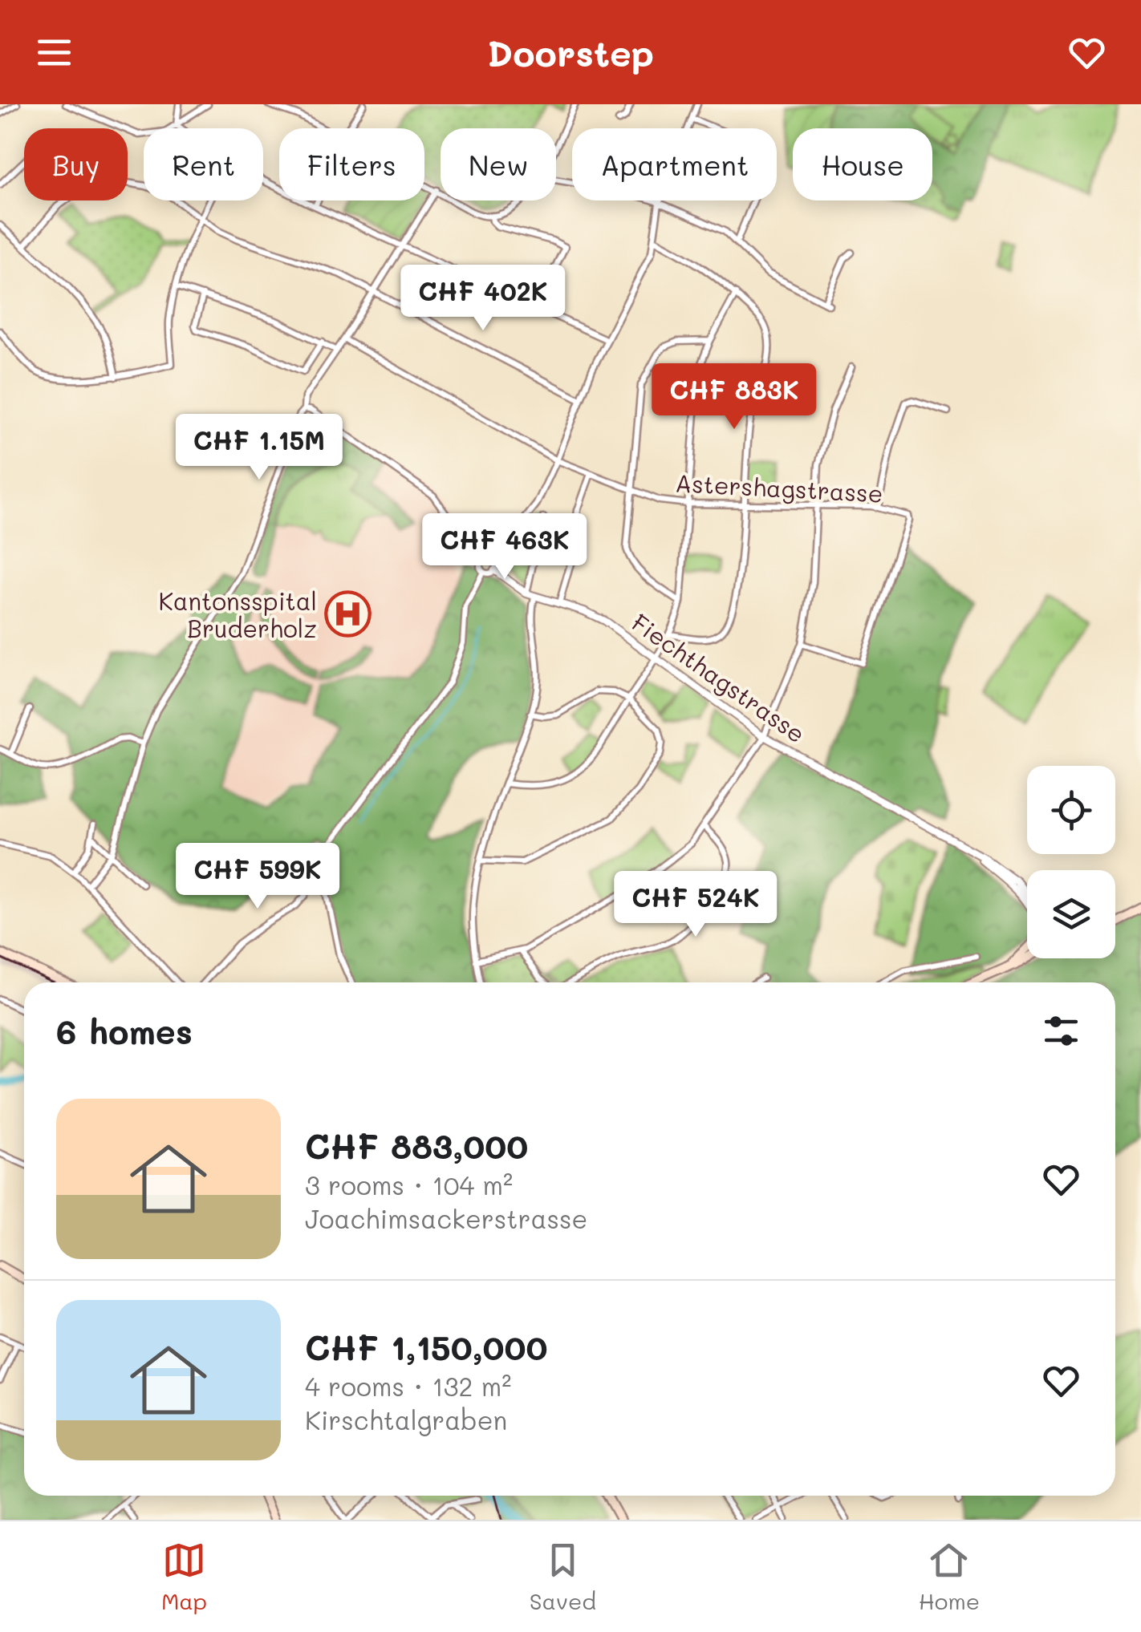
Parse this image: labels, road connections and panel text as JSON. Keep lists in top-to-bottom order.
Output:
{
  "streets": {
    "street": ["Astershagstrasse", "Fiechthagstrasse"]
  },
  "places": {
    "hospital": ["Kantonsspital Bruderholz"]
  },
  "page": {
    "header": "Doorstep",
    "chip": [
      "Buy",
      "Rent",
      "Filters",
      "New",
      "Apartment",
      "House"
    ],
    "price": [
      "CHF 402K",
      "CHF 883K",
      "CHF 1.15M",
      "CHF 463K",
      "CHF 599K",
      "CHF 524K"
    ],
    "heading": "6 homes",
    "list": [
      {
        "name": "CHF 883,000",
        "note": "3 rooms · 104 m² · Joachimsackerstrasse"
      },
      {
        "name": "CHF 1,150,000",
        "note": "4 rooms · 132 m² · Kirschtalgraben"
      }
    ],
    "tabs": ["Map", "Saved", "Home"]
  }
}
